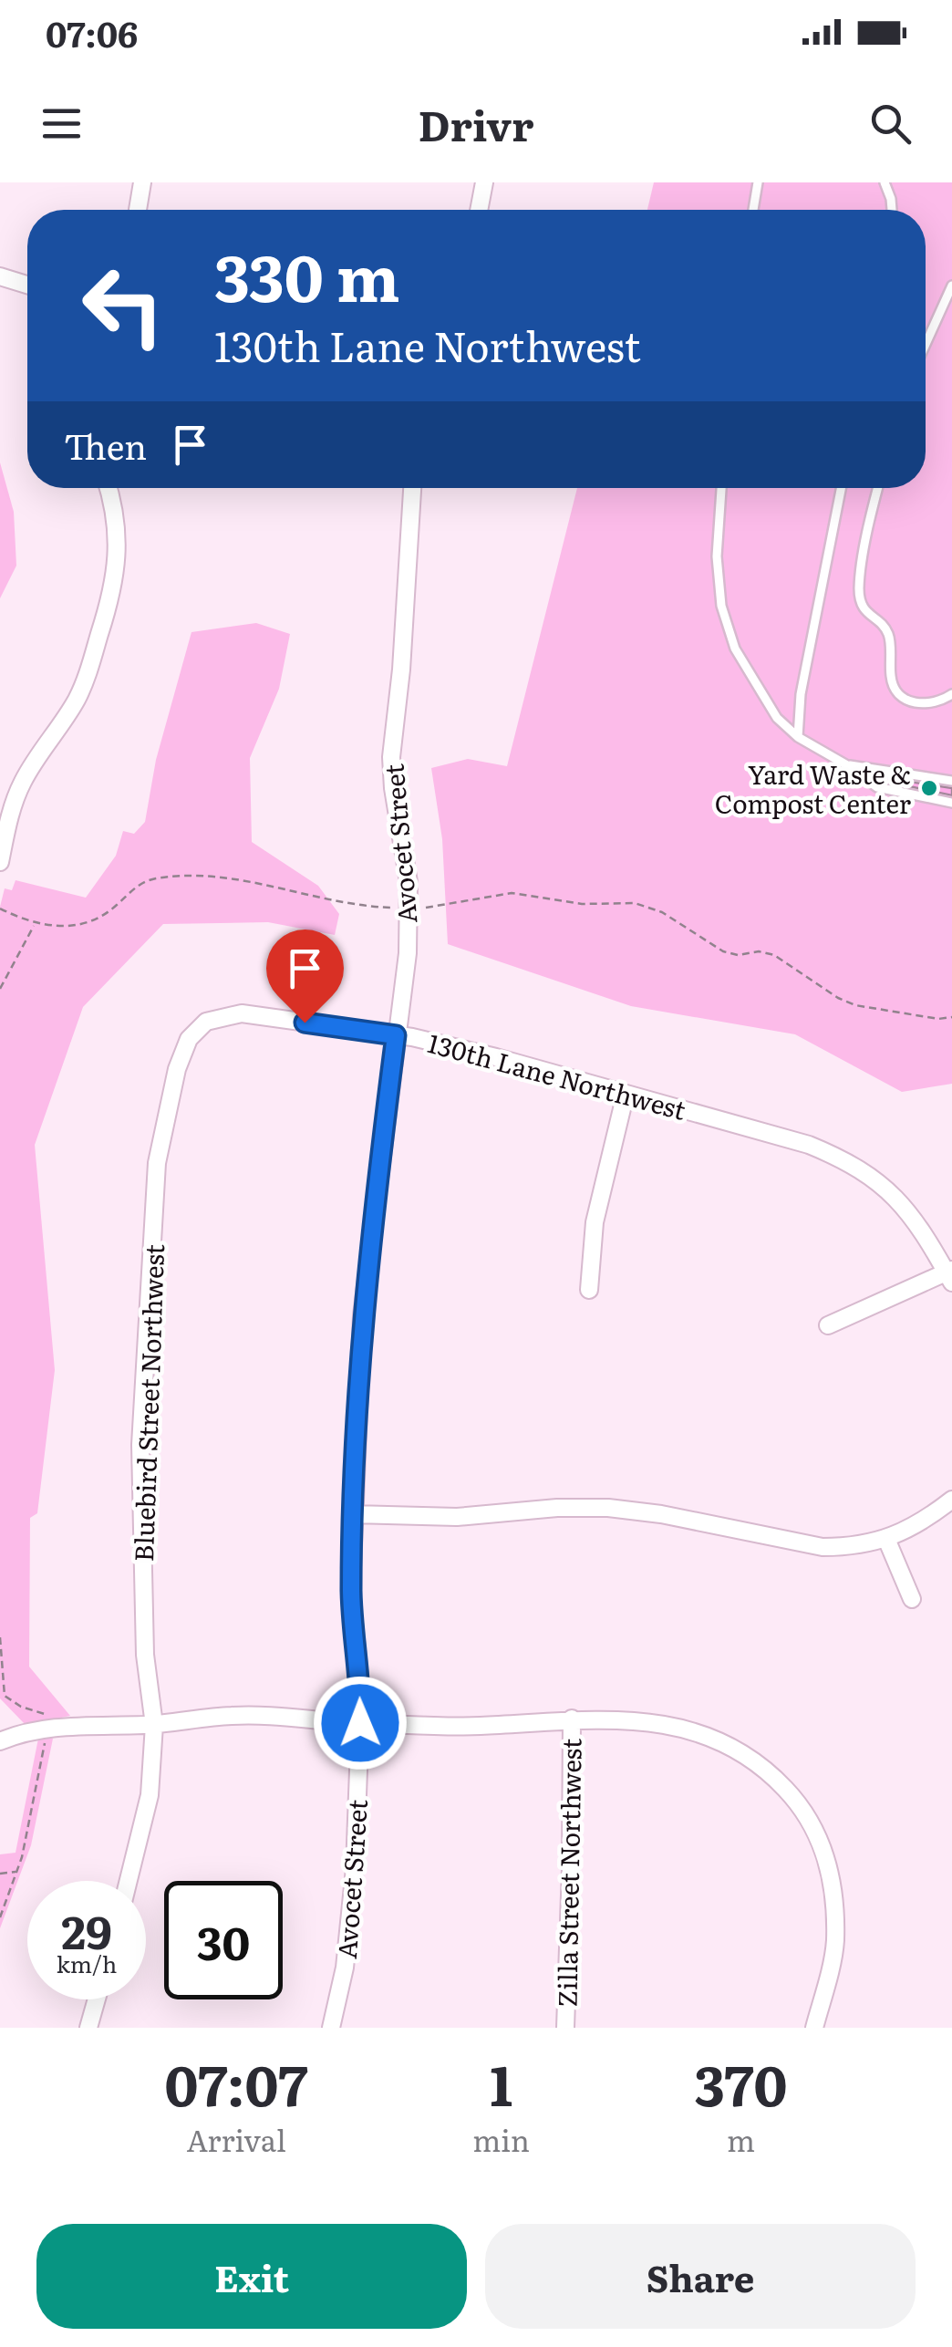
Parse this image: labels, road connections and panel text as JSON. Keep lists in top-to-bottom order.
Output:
{
  "streets": {
    "street": [
      "Avocet Street",
      "130th Lane Northwest",
      "Bluebird Street Northwest",
      "Zilla Street Northwest"
    ]
  },
  "crossings": [
    ["Avocet Street", "130th Lane Northwest"],
    ["130th Lane Northwest", "Bluebird Street Northwest"]
  ],
  "places": ["Yard Waste & Compost Center"],
  "page": {
    "status": "07:06",
    "header": "Drivr",
    "turn": ["330 m", "130th Lane Northwest"],
    "then": "Then",
    "speed": "29 km/h",
    "limit": "30",
    "eta": [
      "07:07",
      "Arrival",
      "1",
      "min",
      "370",
      "m"
    ],
    "buttons": ["Exit", "Share"]
  }
}
